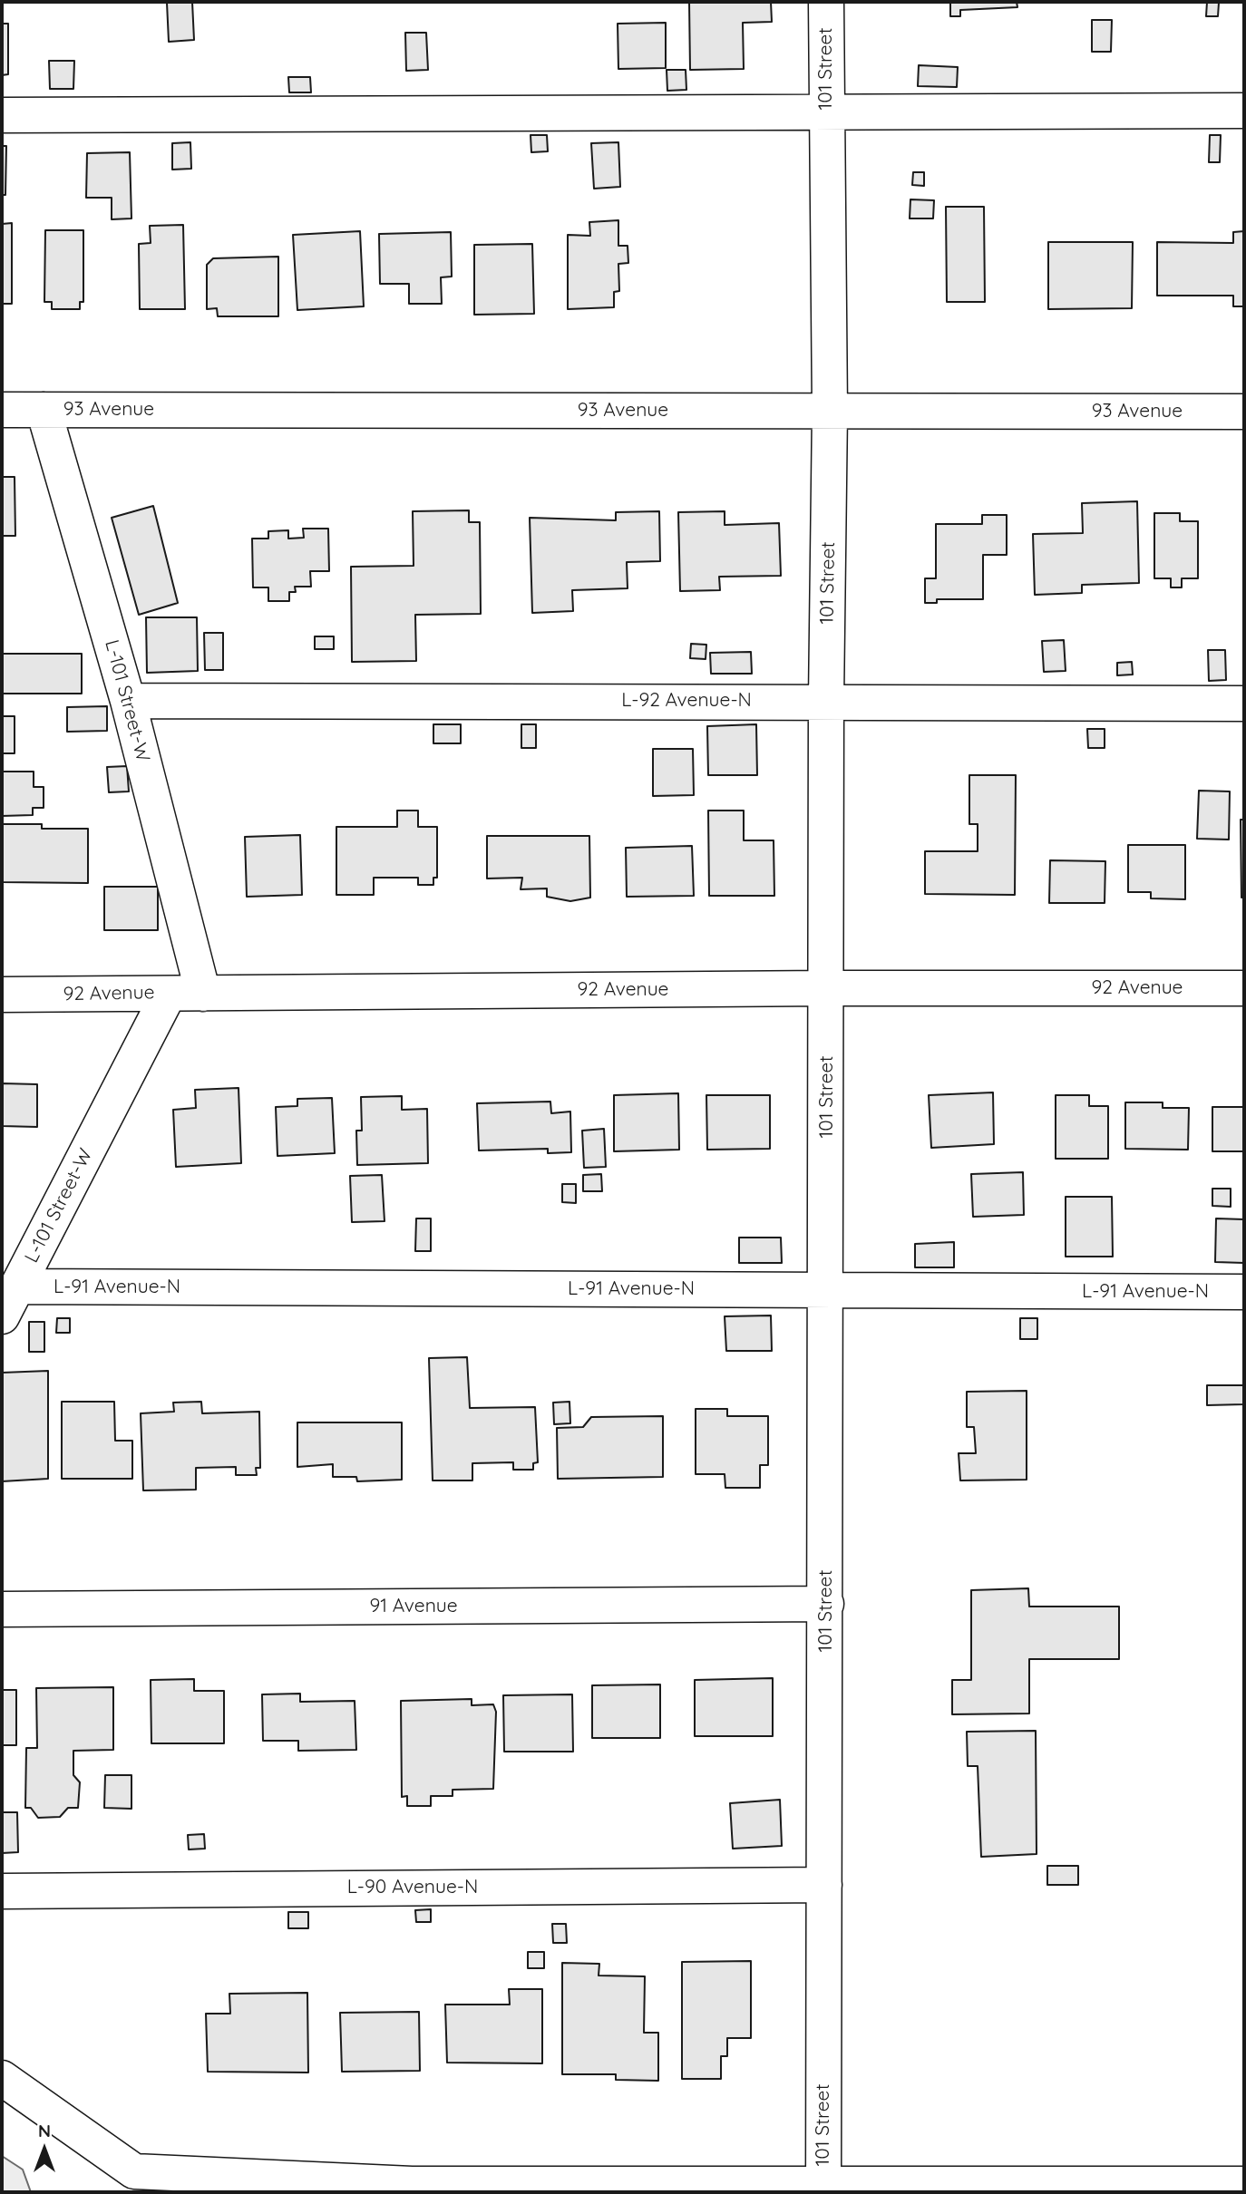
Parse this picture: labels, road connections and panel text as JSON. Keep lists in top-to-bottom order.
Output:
{
  "streets": {
    "street": [
      "101 Street",
      "93 Avenue",
      "L-101 Street-W",
      "L-92 Avenue-N",
      "92 Avenue",
      "L-91 Avenue-N",
      "91 Avenue",
      "L-90 Avenue-N"
    ]
  },
  "crossings": [
    ["101 Street", "93 Avenue"],
    ["101 Street", "L-92 Avenue-N"],
    ["101 Street", "92 Avenue"],
    ["101 Street", "L-91 Avenue-N"],
    ["101 Street", "91 Avenue"],
    ["101 Street", "L-90 Avenue-N"],
    ["93 Avenue", "L-101 Street-W"],
    ["L-101 Street-W", "L-92 Avenue-N"],
    ["L-101 Street-W", "92 Avenue"],
    ["L-101 Street-W", "L-91 Avenue-N"]
  ],
  "north": "top"
}
